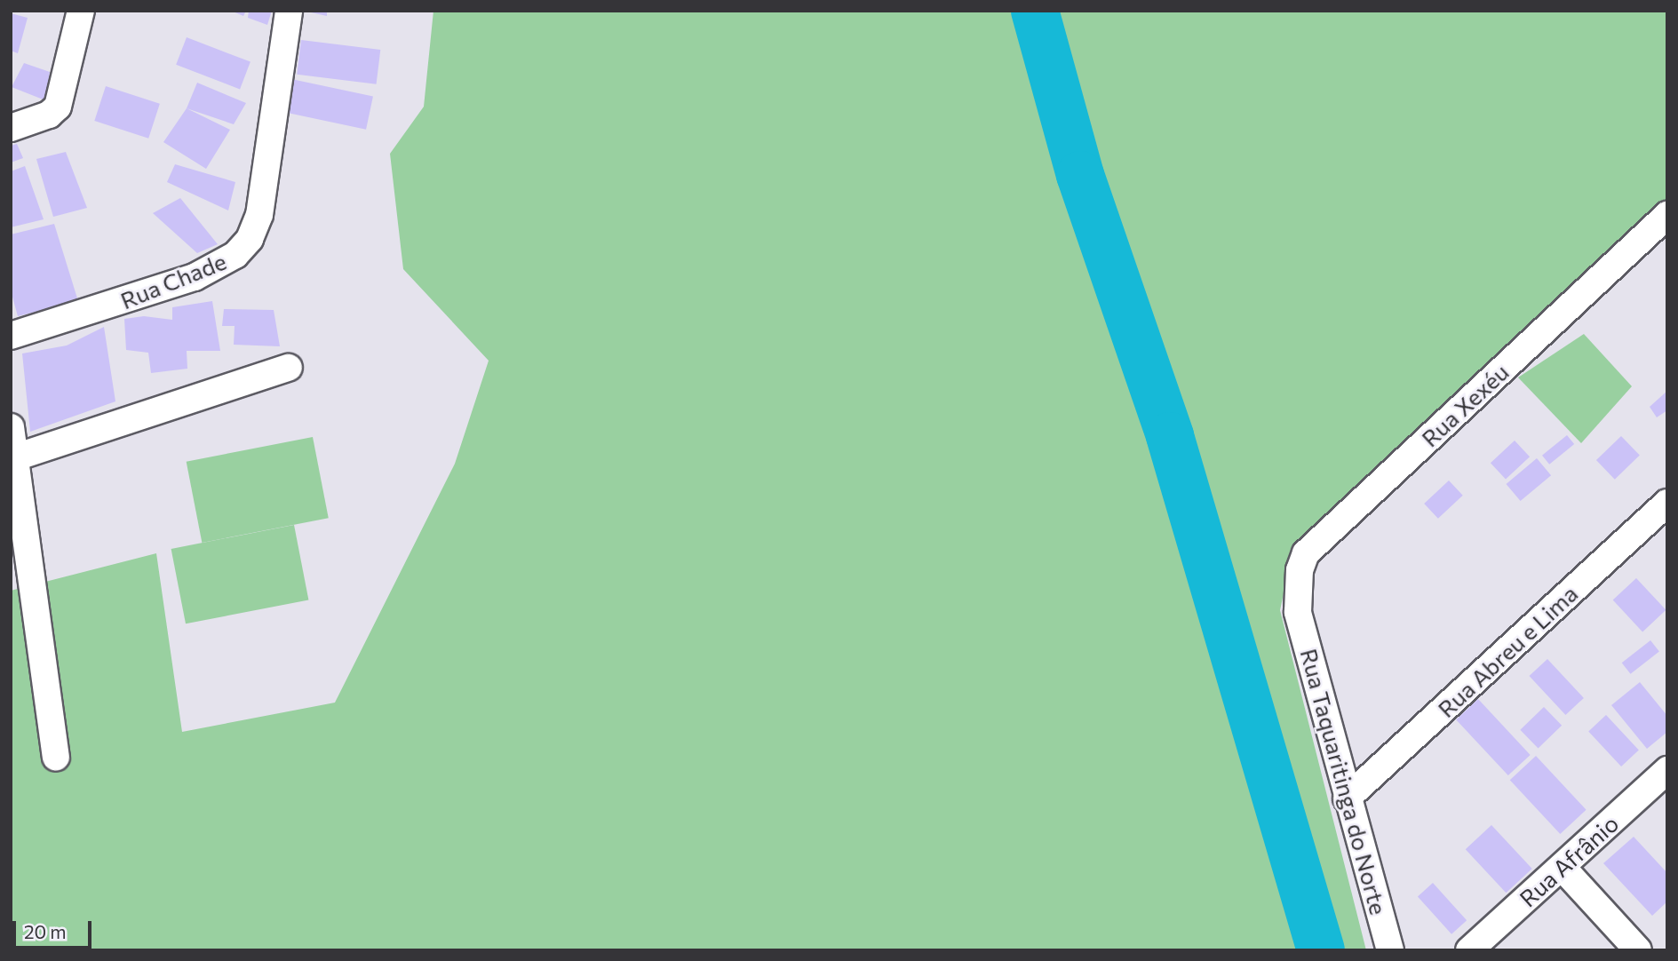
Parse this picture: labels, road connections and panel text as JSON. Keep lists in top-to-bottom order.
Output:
{
  "streets": {
    "street": [
      "Rua Chade",
      "Rua Xexéu",
      "Rua Abreu e Lima",
      "Rua Taquaritinga do Norte",
      "Rua Afrânio"
    ]
  },
  "crossings": [
    ["Rua Xexéu", "Rua Taquaritinga do Norte"],
    ["Rua Abreu e Lima", "Rua Taquaritinga do Norte"]
  ],
  "scale_bar": "20 m"
}
